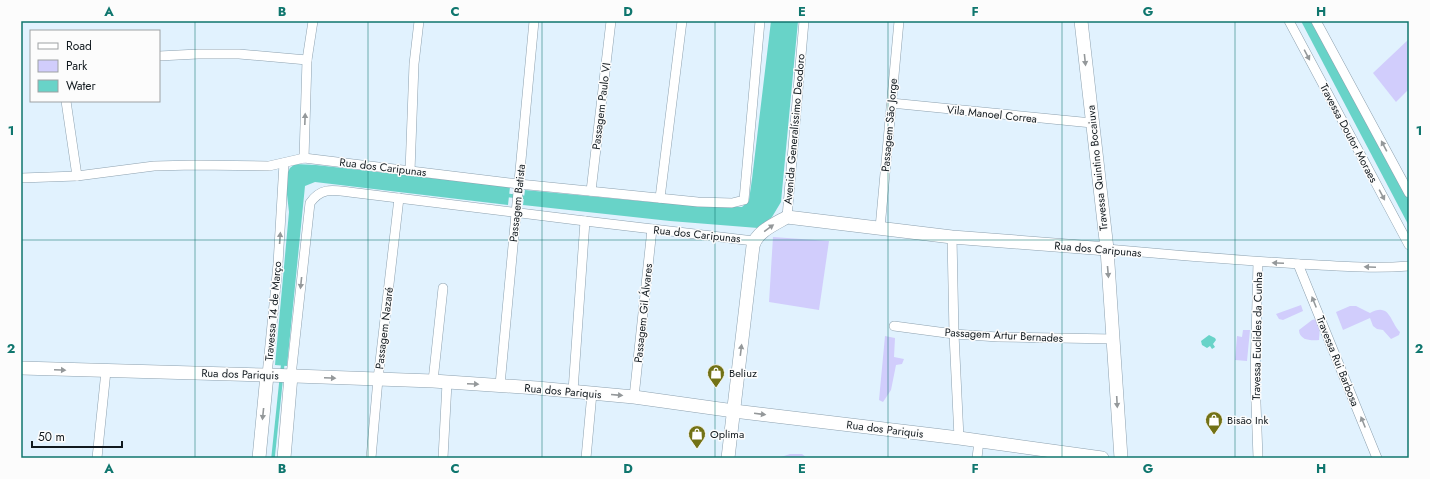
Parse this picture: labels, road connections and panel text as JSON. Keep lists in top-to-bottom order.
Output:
{
  "streets": {
    "street": [
      "Passagem Paulo VI",
      "Vila Manoel Correa",
      "Passagem São Jorge",
      "Avenida Generalíssimo Deodoro",
      "Travessa Doutor Moraes",
      "Rua dos Caripunas",
      "Travessa Quintino Bocaiuva",
      "Passagem Batista",
      "Travessa 14 de Março",
      "Passagem Gil Álvares",
      "Passagem Nazaré",
      "Passagem Artur Bernades",
      "Travessa Euclides da Cunha",
      "Travessa Rui Barbosa",
      "Rua dos Pariquis"
    ]
  },
  "crossings": [
    ["Passagem Paulo VI", "Rua dos Caripunas"],
    ["Vila Manoel Correa", "Passagem São Jorge"],
    ["Vila Manoel Correa", "Travessa Quintino Bocaiuva"],
    ["Passagem São Jorge", "Rua dos Caripunas"],
    ["Avenida Generalíssimo Deodoro", "Rua dos Caripunas"],
    ["Rua dos Caripunas", "Travessa Quintino Bocaiuva"],
    ["Rua dos Caripunas", "Passagem Batista"],
    ["Rua dos Caripunas", "Travessa 14 de Março"],
    ["Rua dos Caripunas", "Passagem Gil Álvares"],
    ["Rua dos Caripunas", "Passagem Nazaré"],
    ["Rua dos Caripunas", "Travessa Euclides da Cunha"],
    ["Rua dos Caripunas", "Travessa Rui Barbosa"],
    ["Rua dos Caripunas", "Rua dos Pariquis"],
    ["Travessa Quintino Bocaiuva", "Passagem Artur Bernades"],
    ["Passagem Batista", "Rua dos Pariquis"],
    ["Travessa 14 de Março", "Rua dos Pariquis"],
    ["Passagem Gil Álvares", "Rua dos Pariquis"],
    ["Passagem Nazaré", "Rua dos Pariquis"]
  ],
  "one_way": ["Travessa Quintino Bocaiuva", "Travessa Rui Barbosa", "Rua dos Pariquis"],
  "places": {
    "shop": ["Beliuz", "Bisão Ink", "Oplima"]
  },
  "legend": ["Road", "Park", "Water"],
  "scale_bar": "50 m",
  "grid": {
    "columns": [
      "A",
      "B",
      "C",
      "D",
      "E",
      "F",
      "G",
      "H"
    ],
    "rows": ["1", "2"]
  }
}
